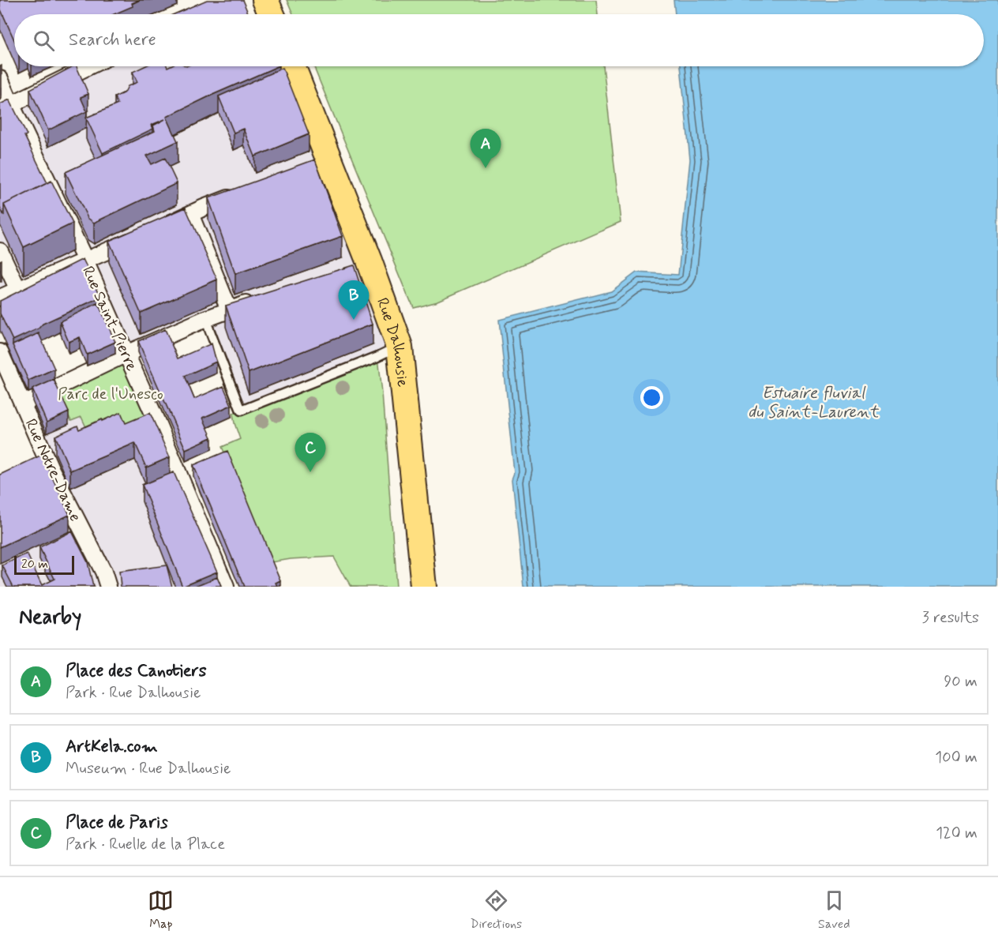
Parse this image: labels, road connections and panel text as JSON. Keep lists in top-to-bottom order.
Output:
{
  "streets": {
    "main road": ["Rue Dalhousie"],
    "street": ["Rue Saint-Pierre", "Rue Notre-Dame"]
  },
  "water": ["Estuaire fluvial du Saint-Laurent"],
  "parks": ["Parc de l'Unesco"],
  "scale_bar": "20 m",
  "page": {
    "search": "Search here",
    "pins": ["A", "B", "C"],
    "scale": "20 m",
    "heading": ["Nearby", "3 results"],
    "list": [
      {
        "mark": "A",
        "name": "Place des Canotiers",
        "note": "Park · Rue Dalhousie",
        "value": "90 m"
      },
      {
        "mark": "B",
        "name": "ArtKela.com",
        "note": "Museum · Rue Dalhousie",
        "value": "100 m"
      },
      {
        "mark": "C",
        "name": "Place de Paris",
        "note": "Park · Ruelle de la Place",
        "value": "120 m"
      }
    ],
    "nav": ["Map", "Directions", "Saved"]
  }
}
